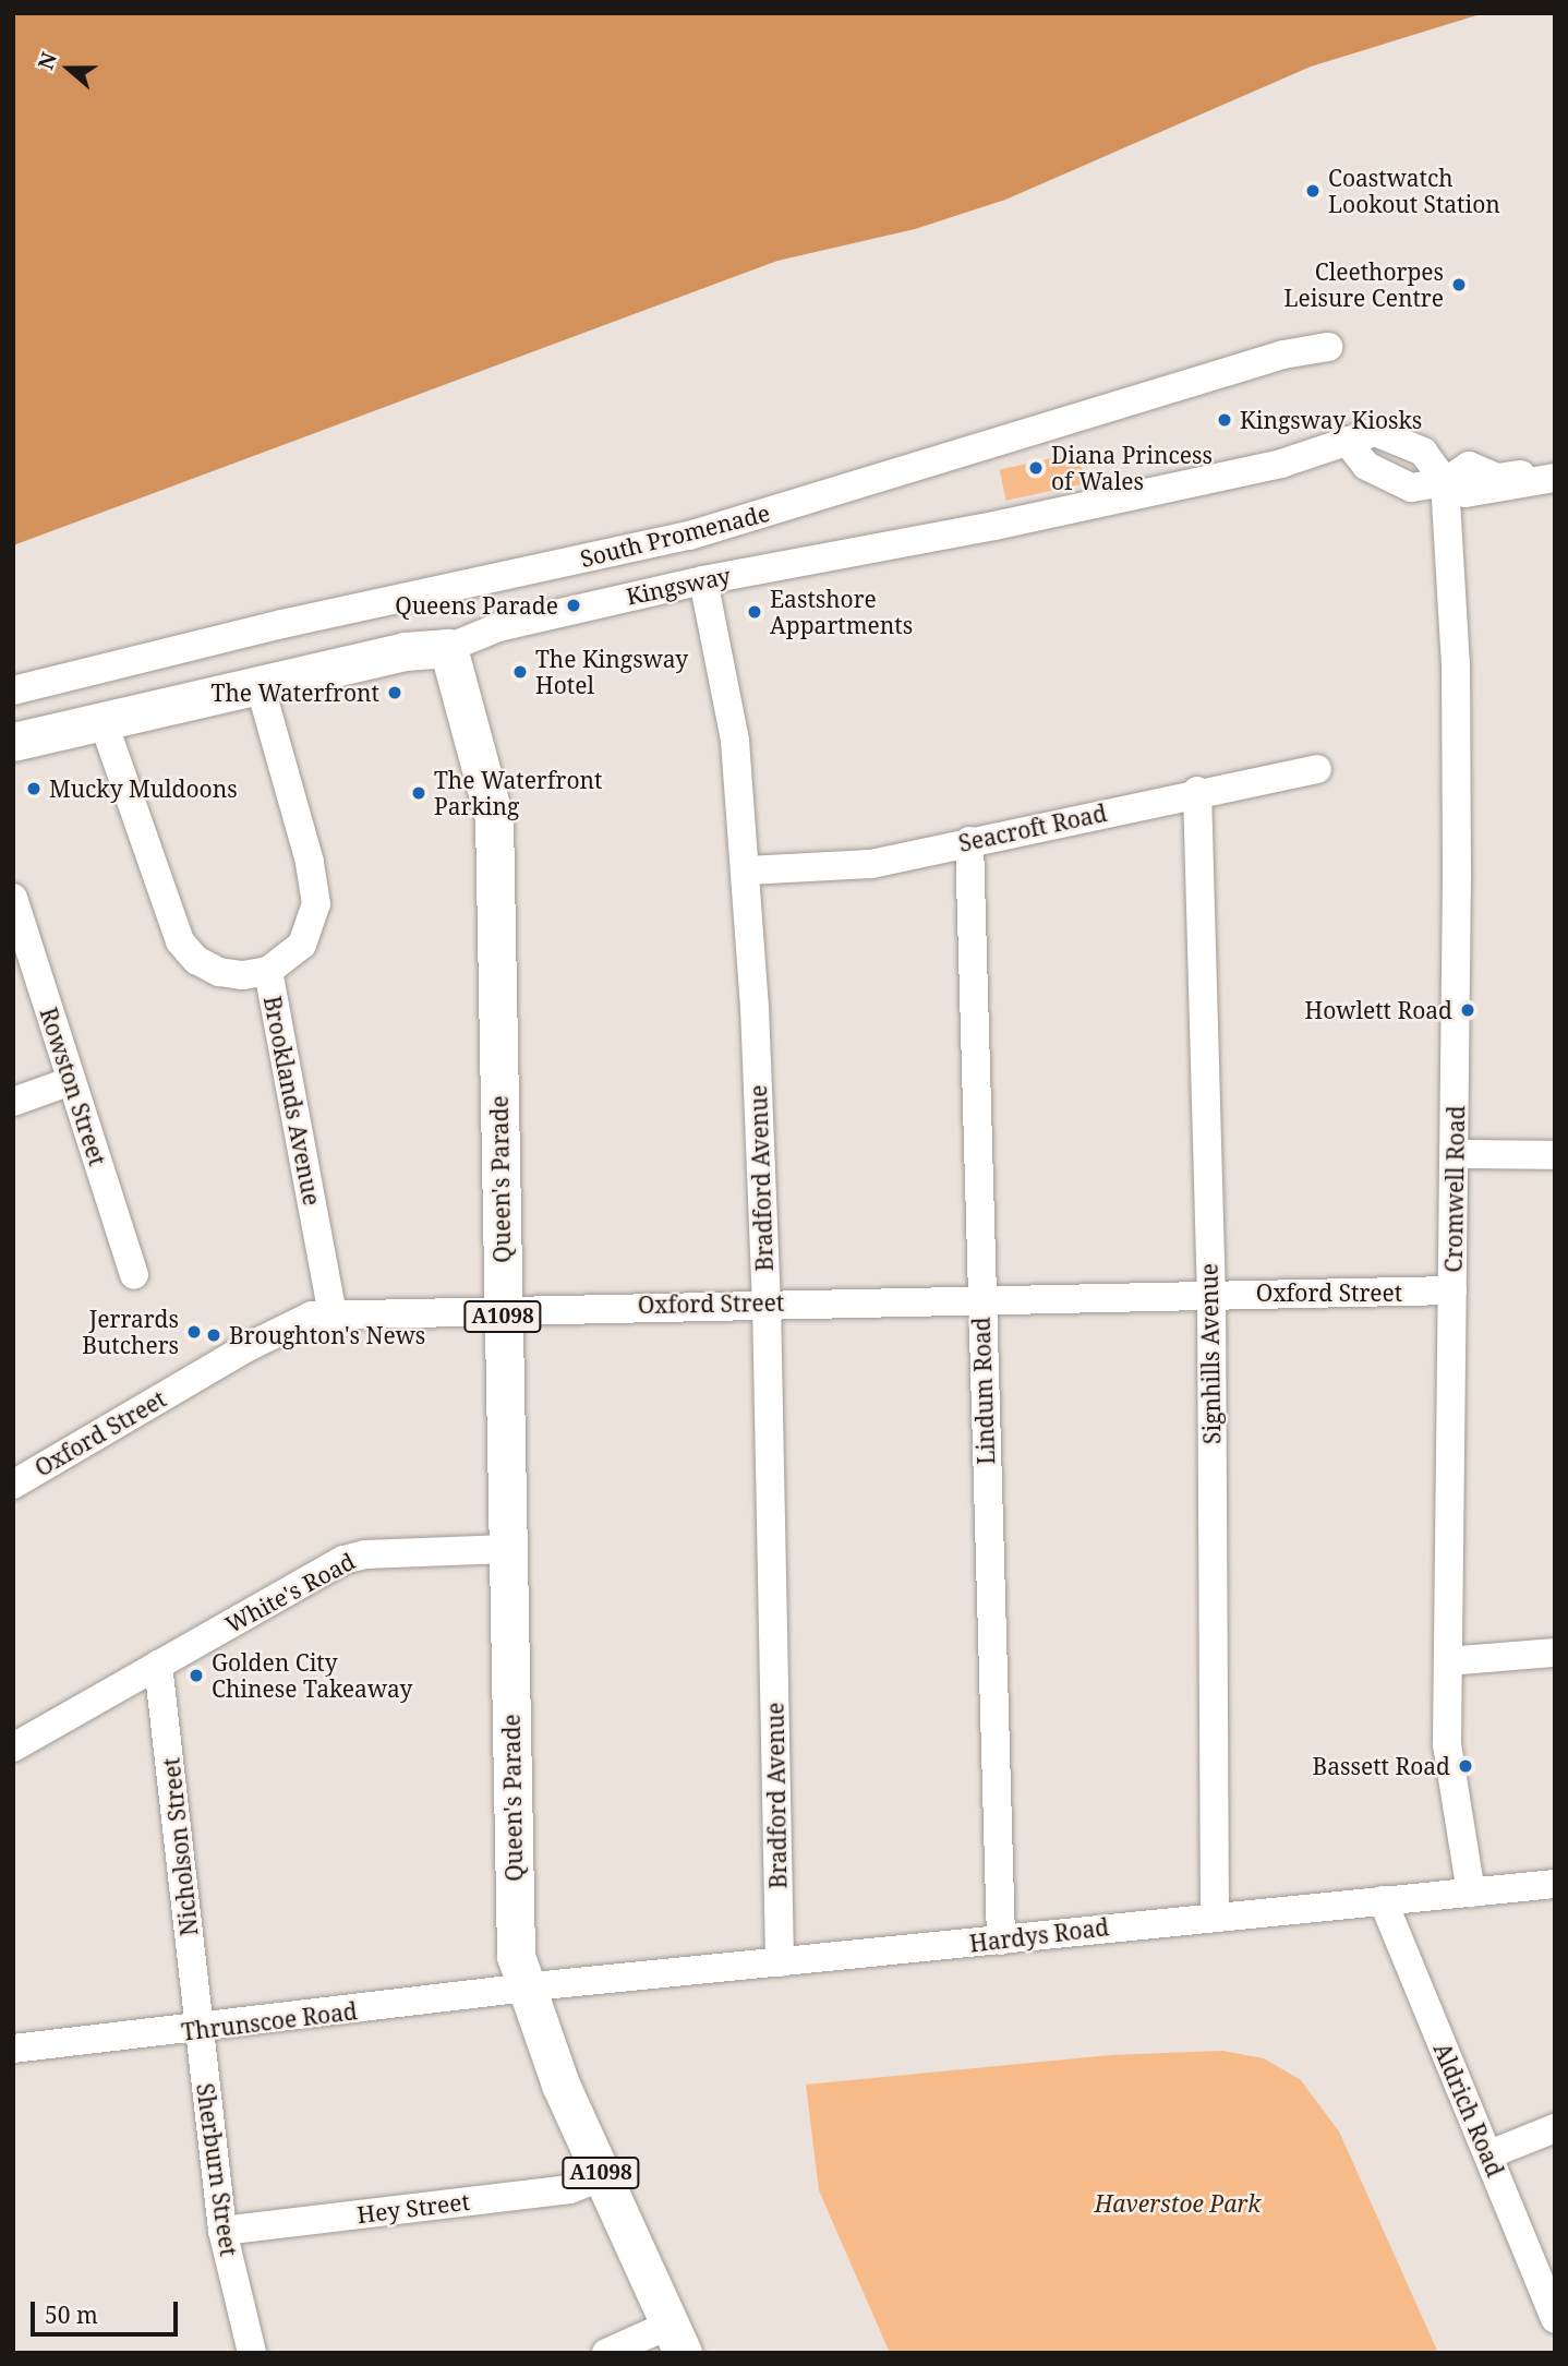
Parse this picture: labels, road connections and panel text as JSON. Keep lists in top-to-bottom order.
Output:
{
  "streets": {
    "main road": ["Kingsway", "Queen's Parade", "A1098"],
    "street": [
      "South Promenade",
      "Seacroft Road",
      "Rowston Street",
      "Brooklands Avenue",
      "Bradford Avenue",
      "Cromwell Road",
      "Oxford Street",
      "Signhills Avenue",
      "Lindum Road",
      "White's Road",
      "Nicholson Street",
      "Hardys Road",
      "Thrunscoe Road",
      "Aldrich Road",
      "Sherburn Street",
      "Hey Street"
    ]
  },
  "crossings": [
    ["Kingsway", "Brooklands Avenue"],
    ["Kingsway", "Bradford Avenue"],
    ["Kingsway", "Queen's Parade"],
    ["Kingsway", "Cromwell Road"],
    ["Seacroft Road", "Bradford Avenue"],
    ["Seacroft Road", "Signhills Avenue"],
    ["Seacroft Road", "Lindum Road"],
    ["Brooklands Avenue", "Oxford Street"],
    ["Bradford Avenue", "Oxford Street"],
    ["Bradford Avenue", "Hardys Road"],
    ["Queen's Parade", "Oxford Street"],
    ["Queen's Parade", "A1098"],
    ["Queen's Parade", "White's Road"],
    ["Queen's Parade", "Hardys Road"],
    ["Queen's Parade", "Thrunscoe Road"],
    ["Cromwell Road", "Oxford Street"],
    ["Cromwell Road", "Hardys Road"],
    ["Oxford Street", "Signhills Avenue"],
    ["Oxford Street", "Lindum Road"],
    ["A1098", "Hardys Road"],
    ["A1098", "Thrunscoe Road"],
    ["A1098", "Hey Street"],
    ["Signhills Avenue", "Hardys Road"],
    ["Lindum Road", "Hardys Road"],
    ["White's Road", "Nicholson Street"],
    ["Nicholson Street", "Thrunscoe Road"],
    ["Nicholson Street", "Sherburn Street"],
    ["Hardys Road", "Thrunscoe Road"],
    ["Hardys Road", "Aldrich Road"],
    ["Thrunscoe Road", "Sherburn Street"],
    ["Sherburn Street", "Hey Street"]
  ],
  "parks": ["Haverstoe Park"],
  "places": [
    "Coastwatch Lookout Station",
    "Cleethorpes Leisure Centre",
    "Kingsway Kiosks",
    "Diana Princess of Wales",
    "Queens Parade",
    "Eastshore Appartments",
    "The Kingsway Hotel",
    "The Waterfront",
    "Mucky Muldoons",
    "The Waterfront Parking",
    "Howlett Road",
    "Jerrards Butchers",
    "Broughton's News",
    "Golden City Chinese Takeaway",
    "Bassett Road"
  ],
  "scale_bar": "50 m",
  "north": "left"
}
